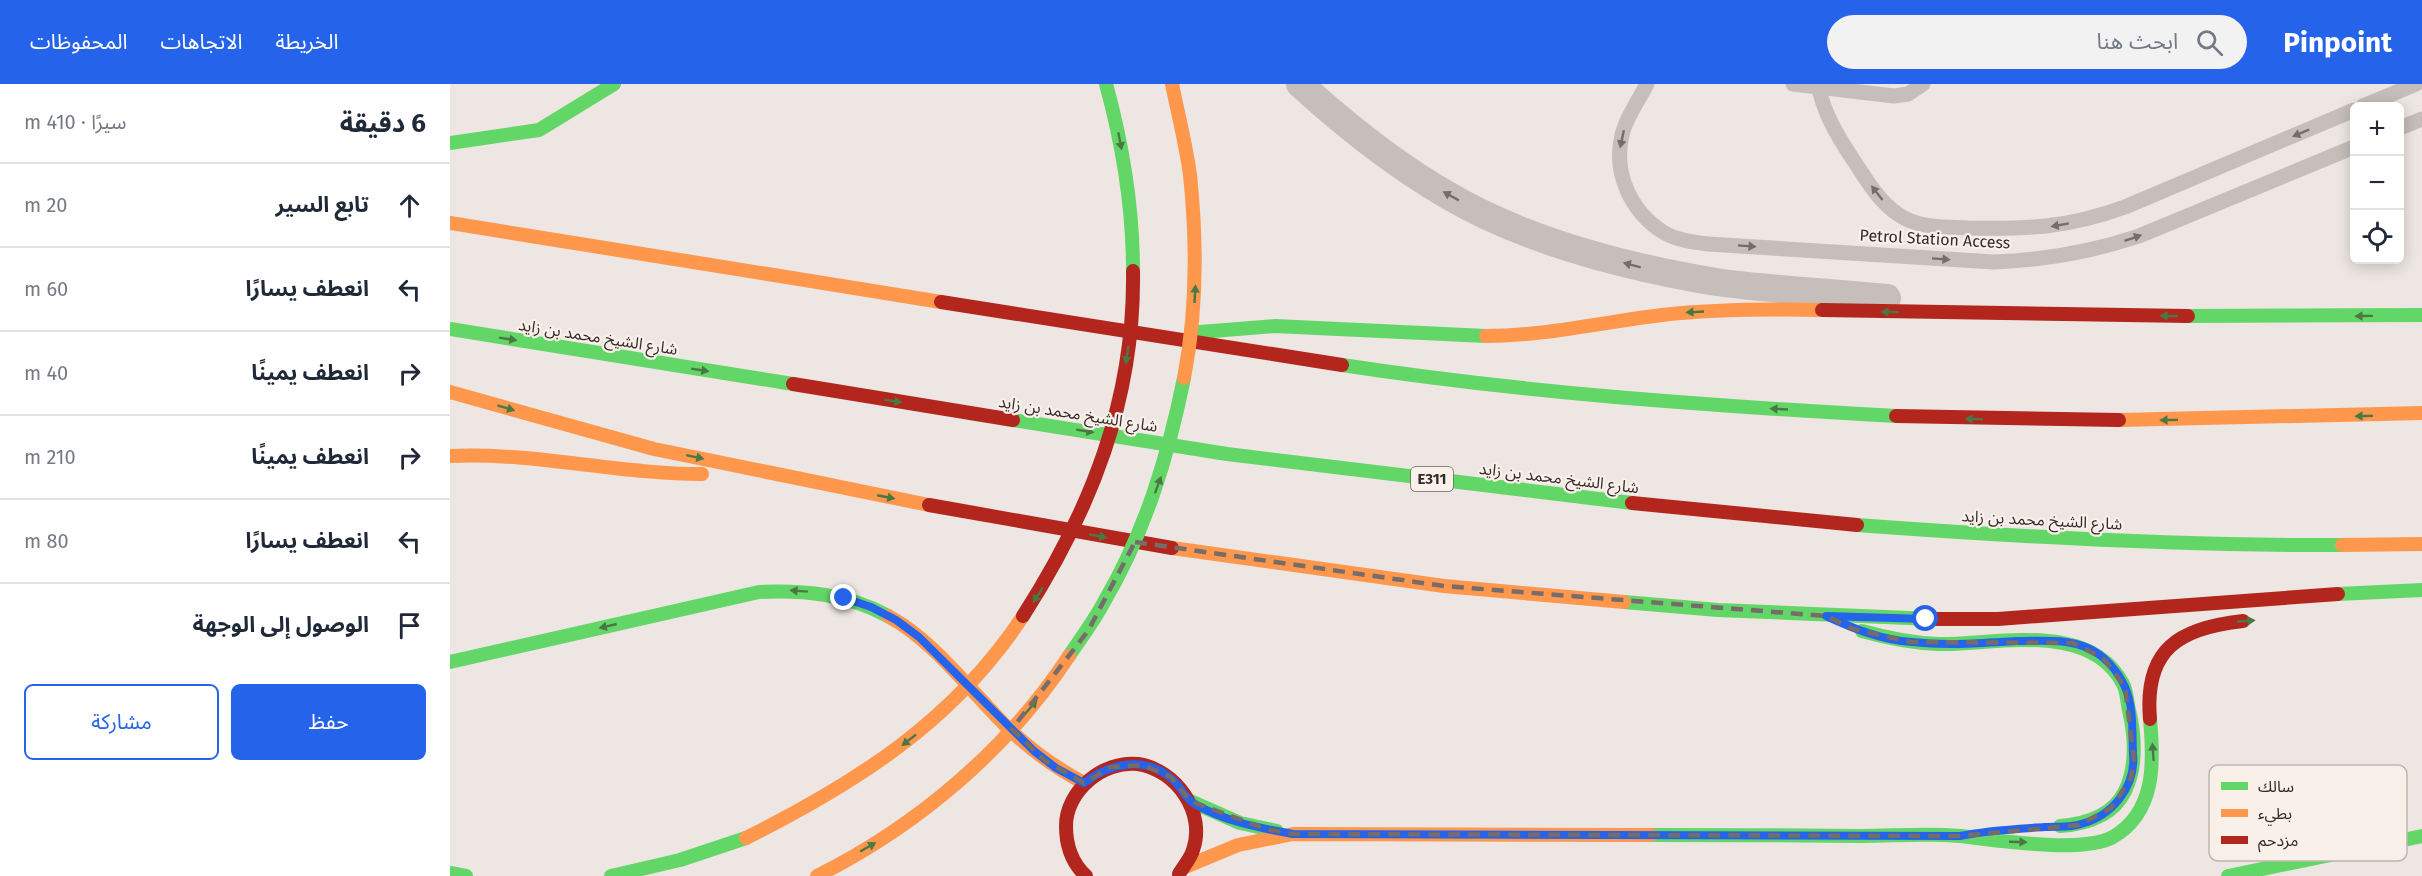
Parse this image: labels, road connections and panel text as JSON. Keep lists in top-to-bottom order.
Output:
{
  "streets": {
    "main road": ["شارع الشيخ محمد بن زايد", "E311"],
    "lane": ["Petrol Station Access"]
  },
  "legend": ["سالك", "بطيء", "مزدحم"],
  "page": {
    "header": "Pinpoint",
    "search": "ابحث هنا",
    "nav": ["الخريطة", "الاتجاهات", "المحفوظات"],
    "heading": ["6 دقيقة", "سيرًا · 410 m"],
    "map_buttons": ["+", "−"],
    "list": [
      ["تابع السير", "20 m"],
      ["انعطف يسارًا", "60 m"],
      ["انعطف يمينًا", "40 m"],
      ["انعطف يمينًا", "210 m"],
      ["انعطف يسارًا", "80 m"],
      "الوصول إلى الوجهة"
    ],
    "buttons": ["حفظ", "مشاركة"]
  }
}
